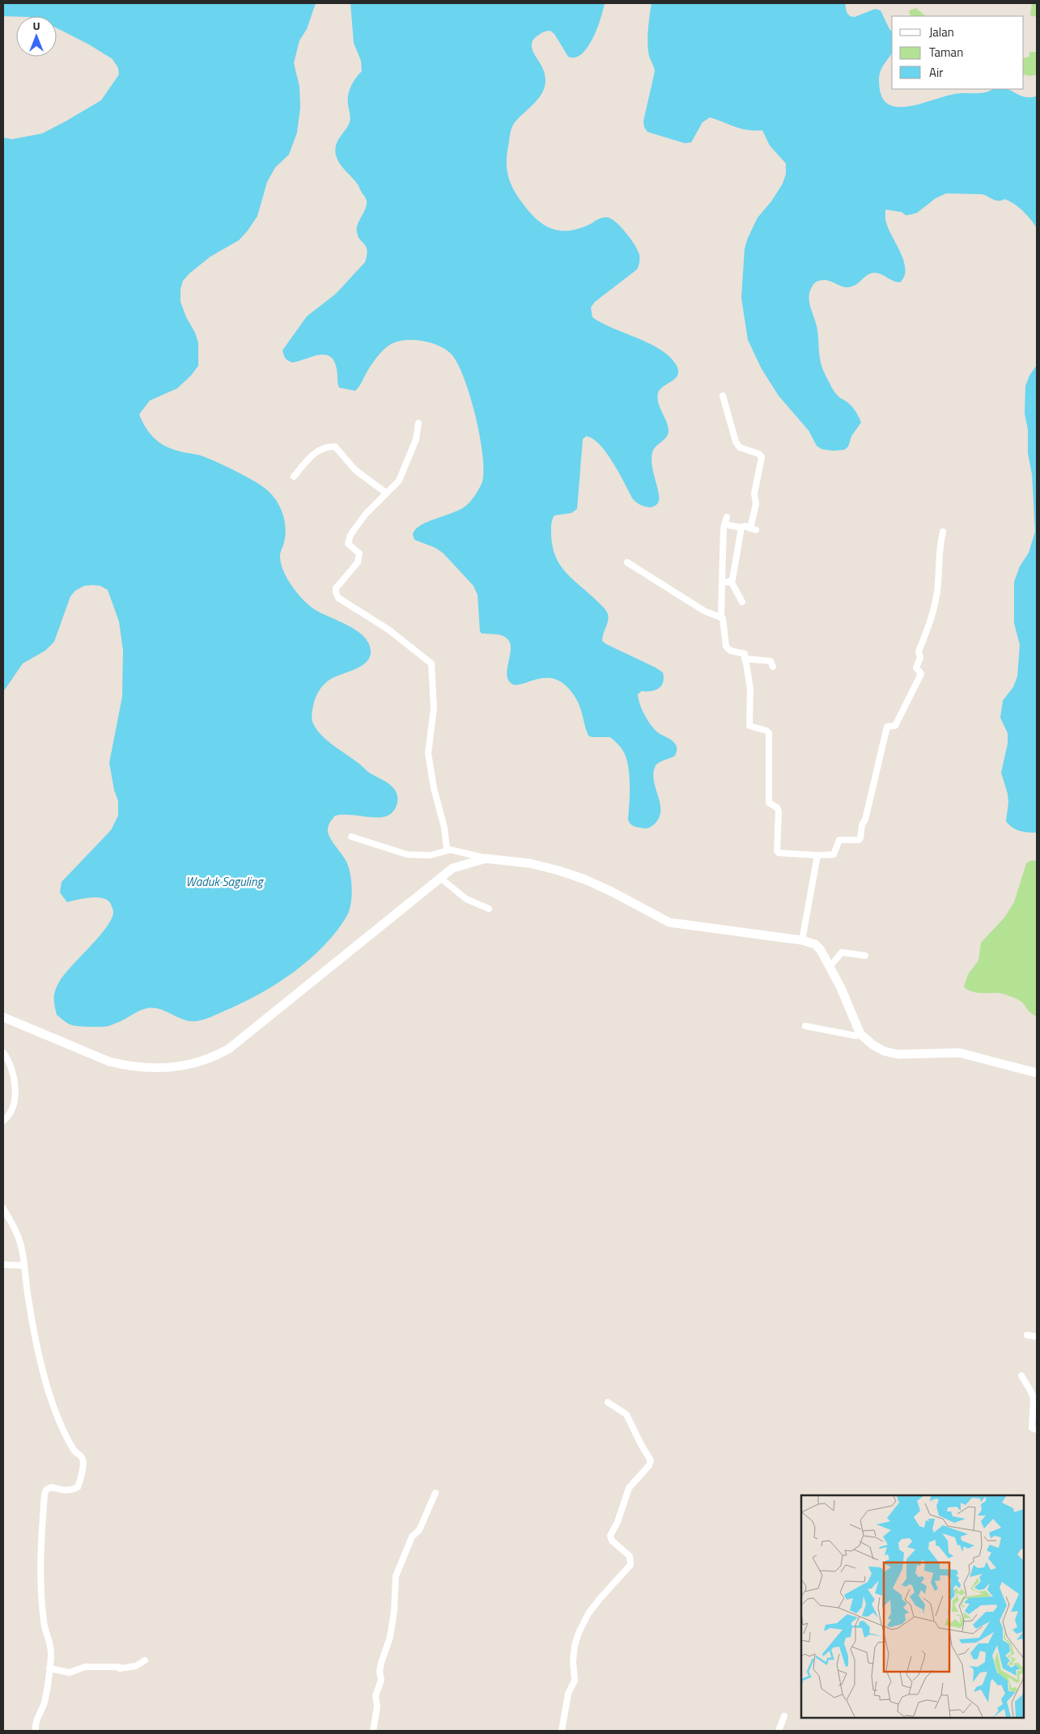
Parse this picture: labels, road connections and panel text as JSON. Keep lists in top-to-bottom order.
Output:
{
  "water": ["Waduk Saguling"],
  "legend": ["Jalan", "Taman", "Air"],
  "north": "top"
}
